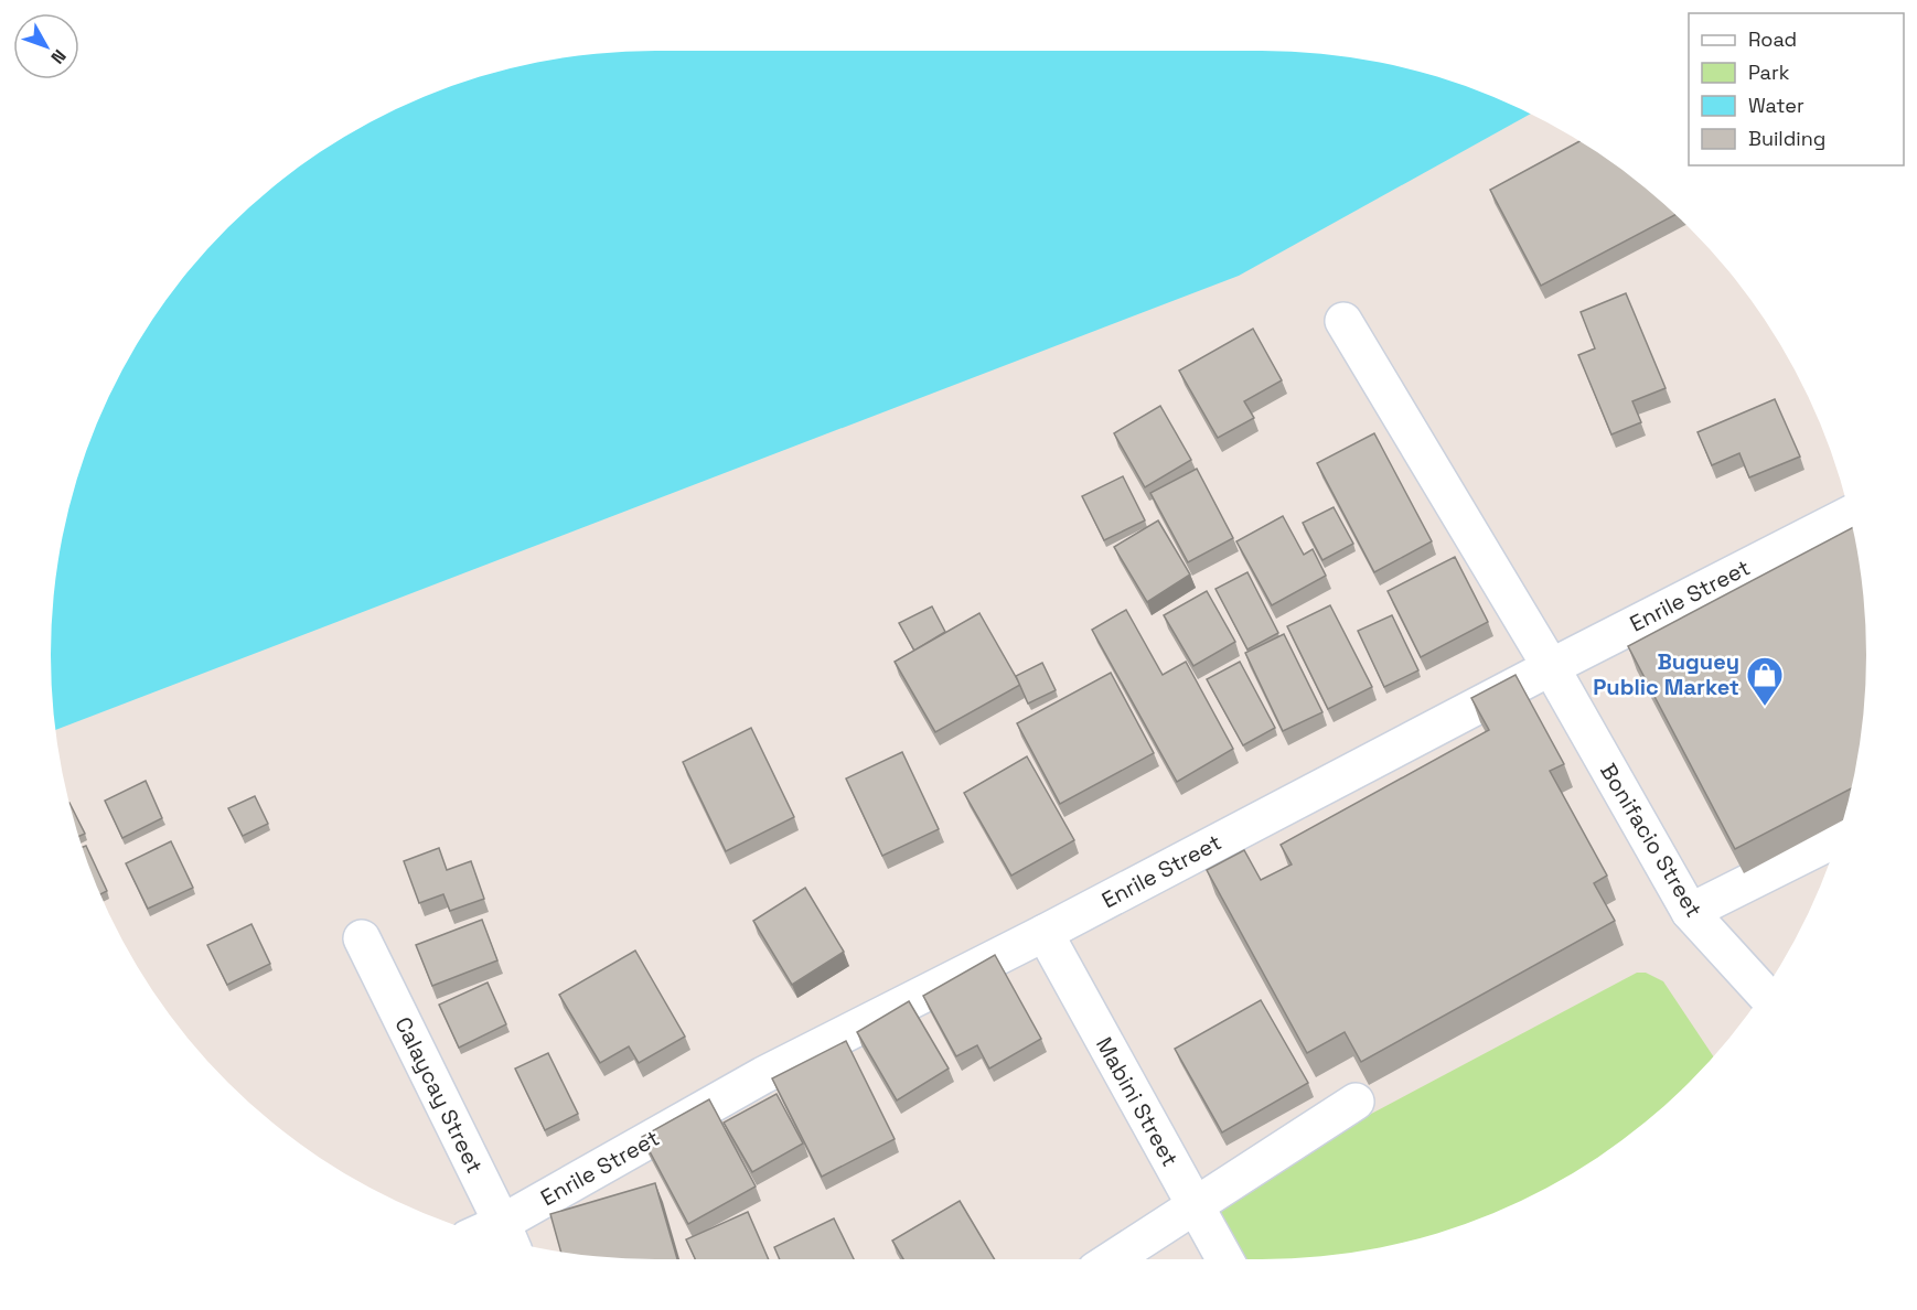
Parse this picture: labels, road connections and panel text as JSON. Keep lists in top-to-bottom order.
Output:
{
  "streets": {
    "street": [
      "Enrile Street",
      "Bonifacio Street",
      "Calaycay Street",
      "Mabini Street"
    ]
  },
  "crossings": [
    ["Enrile Street", "Bonifacio Street"],
    ["Enrile Street", "Calaycay Street"],
    ["Enrile Street", "Mabini Street"]
  ],
  "places": {
    "shop": ["Buguey Public Market"]
  },
  "legend": [
    "Road",
    "Park",
    "Water",
    "Building"
  ],
  "north": "bottom right"
}
